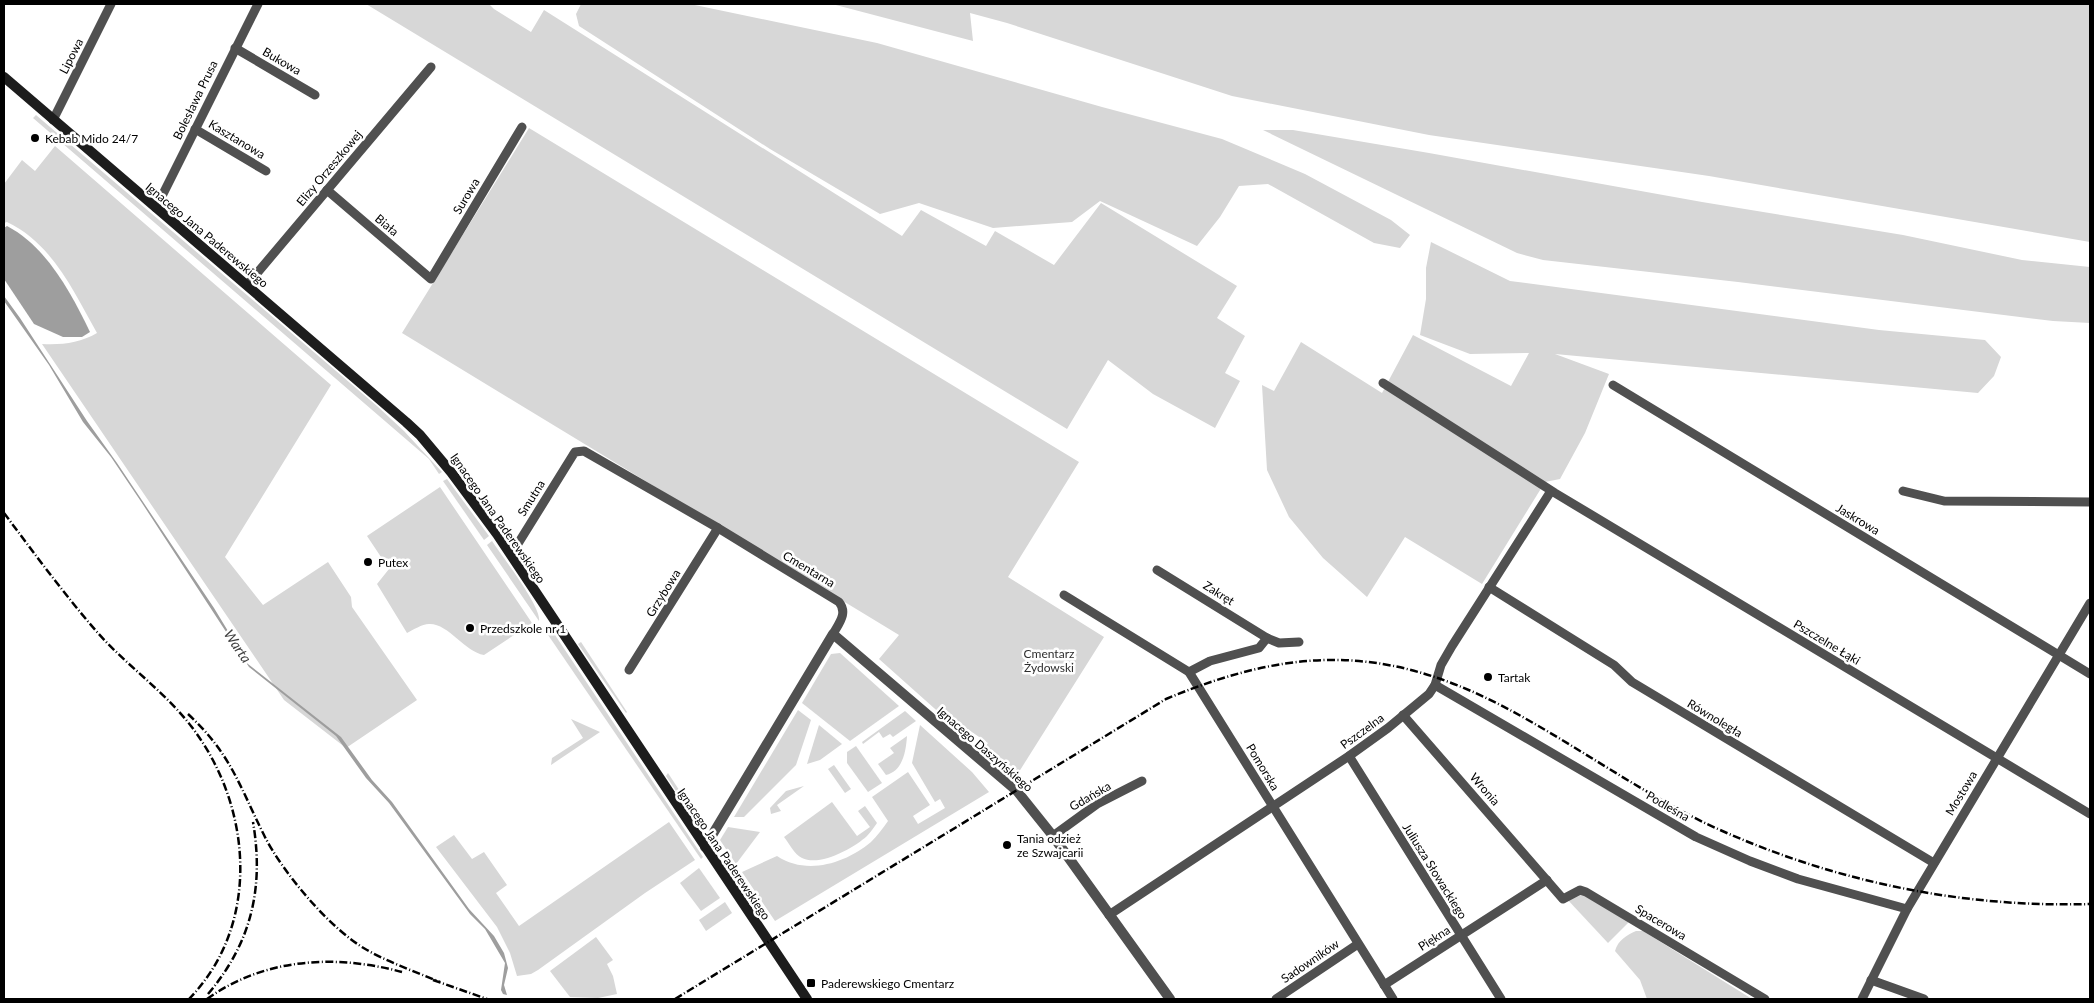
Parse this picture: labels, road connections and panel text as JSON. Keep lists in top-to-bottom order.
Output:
{
  "streets": {
    "main road": ["Ignacego Jana Paderewskiego"],
    "street": [
      "Lipowa",
      "Bukowa",
      "Bolesława Prusa",
      "Kasztanowa",
      "Elizy Orzeszkowej",
      "Surowa",
      "Biała",
      "Smutna",
      "Jaskrowa",
      "Cmentarna",
      "Grzybowa",
      "Zakręt",
      "Pszczelne Łąki",
      "Równoległa",
      "Pszczelna",
      "Ignacego Daszyńskiego",
      "Pomorska",
      "Wronia",
      "Mostowa",
      "Gdańska",
      "Podleśna",
      "Juliusza Słowackiego",
      "Spacerowa",
      "Piękna",
      "Sadowników"
    ]
  },
  "crossings": [
    ["Lipowa", "Ignacego Jana Paderewskiego"],
    ["Bukowa", "Bolesława Prusa"],
    ["Bolesława Prusa", "Kasztanowa"],
    ["Bolesława Prusa", "Ignacego Jana Paderewskiego"],
    ["Elizy Orzeszkowej", "Biała"],
    ["Elizy Orzeszkowej", "Ignacego Jana Paderewskiego"],
    ["Surowa", "Biała"],
    ["Ignacego Jana Paderewskiego", "Smutna"],
    ["Ignacego Jana Paderewskiego", "Cmentarna"],
    ["Smutna", "Cmentarna"],
    ["Jaskrowa", "Mostowa"],
    ["Cmentarna", "Grzybowa"],
    ["Cmentarna", "Ignacego Daszyńskiego"],
    ["Pszczelne Łąki", "Pszczelna"],
    ["Pszczelne Łąki", "Mostowa"],
    ["Równoległa", "Pszczelna"],
    ["Równoległa", "Mostowa"],
    ["Pszczelna", "Ignacego Daszyńskiego"],
    ["Pszczelna", "Pomorska"],
    ["Pszczelna", "Wronia"],
    ["Pszczelna", "Podleśna"],
    ["Pszczelna", "Juliusza Słowackiego"],
    ["Ignacego Daszyńskiego", "Gdańska"],
    ["Pomorska", "Piękna"],
    ["Pomorska", "Sadowników"],
    ["Wronia", "Spacerowa"],
    ["Wronia", "Piękna"],
    ["Mostowa", "Podleśna"],
    ["Juliusza Słowackiego", "Piękna"],
    ["Spacerowa", "Piękna"]
  ],
  "water": ["Warta"],
  "parks": ["Cmentarz Żydowski"],
  "places": {
    "other": [
      "Kebab Mido 24/7",
      "Putex",
      "Przedszkole nr 1",
      "Tartak",
      "Tania odzież ze Szwajcarii"
    ],
    "transit": ["Paderewskiego Cmentarz"]
  }
}
